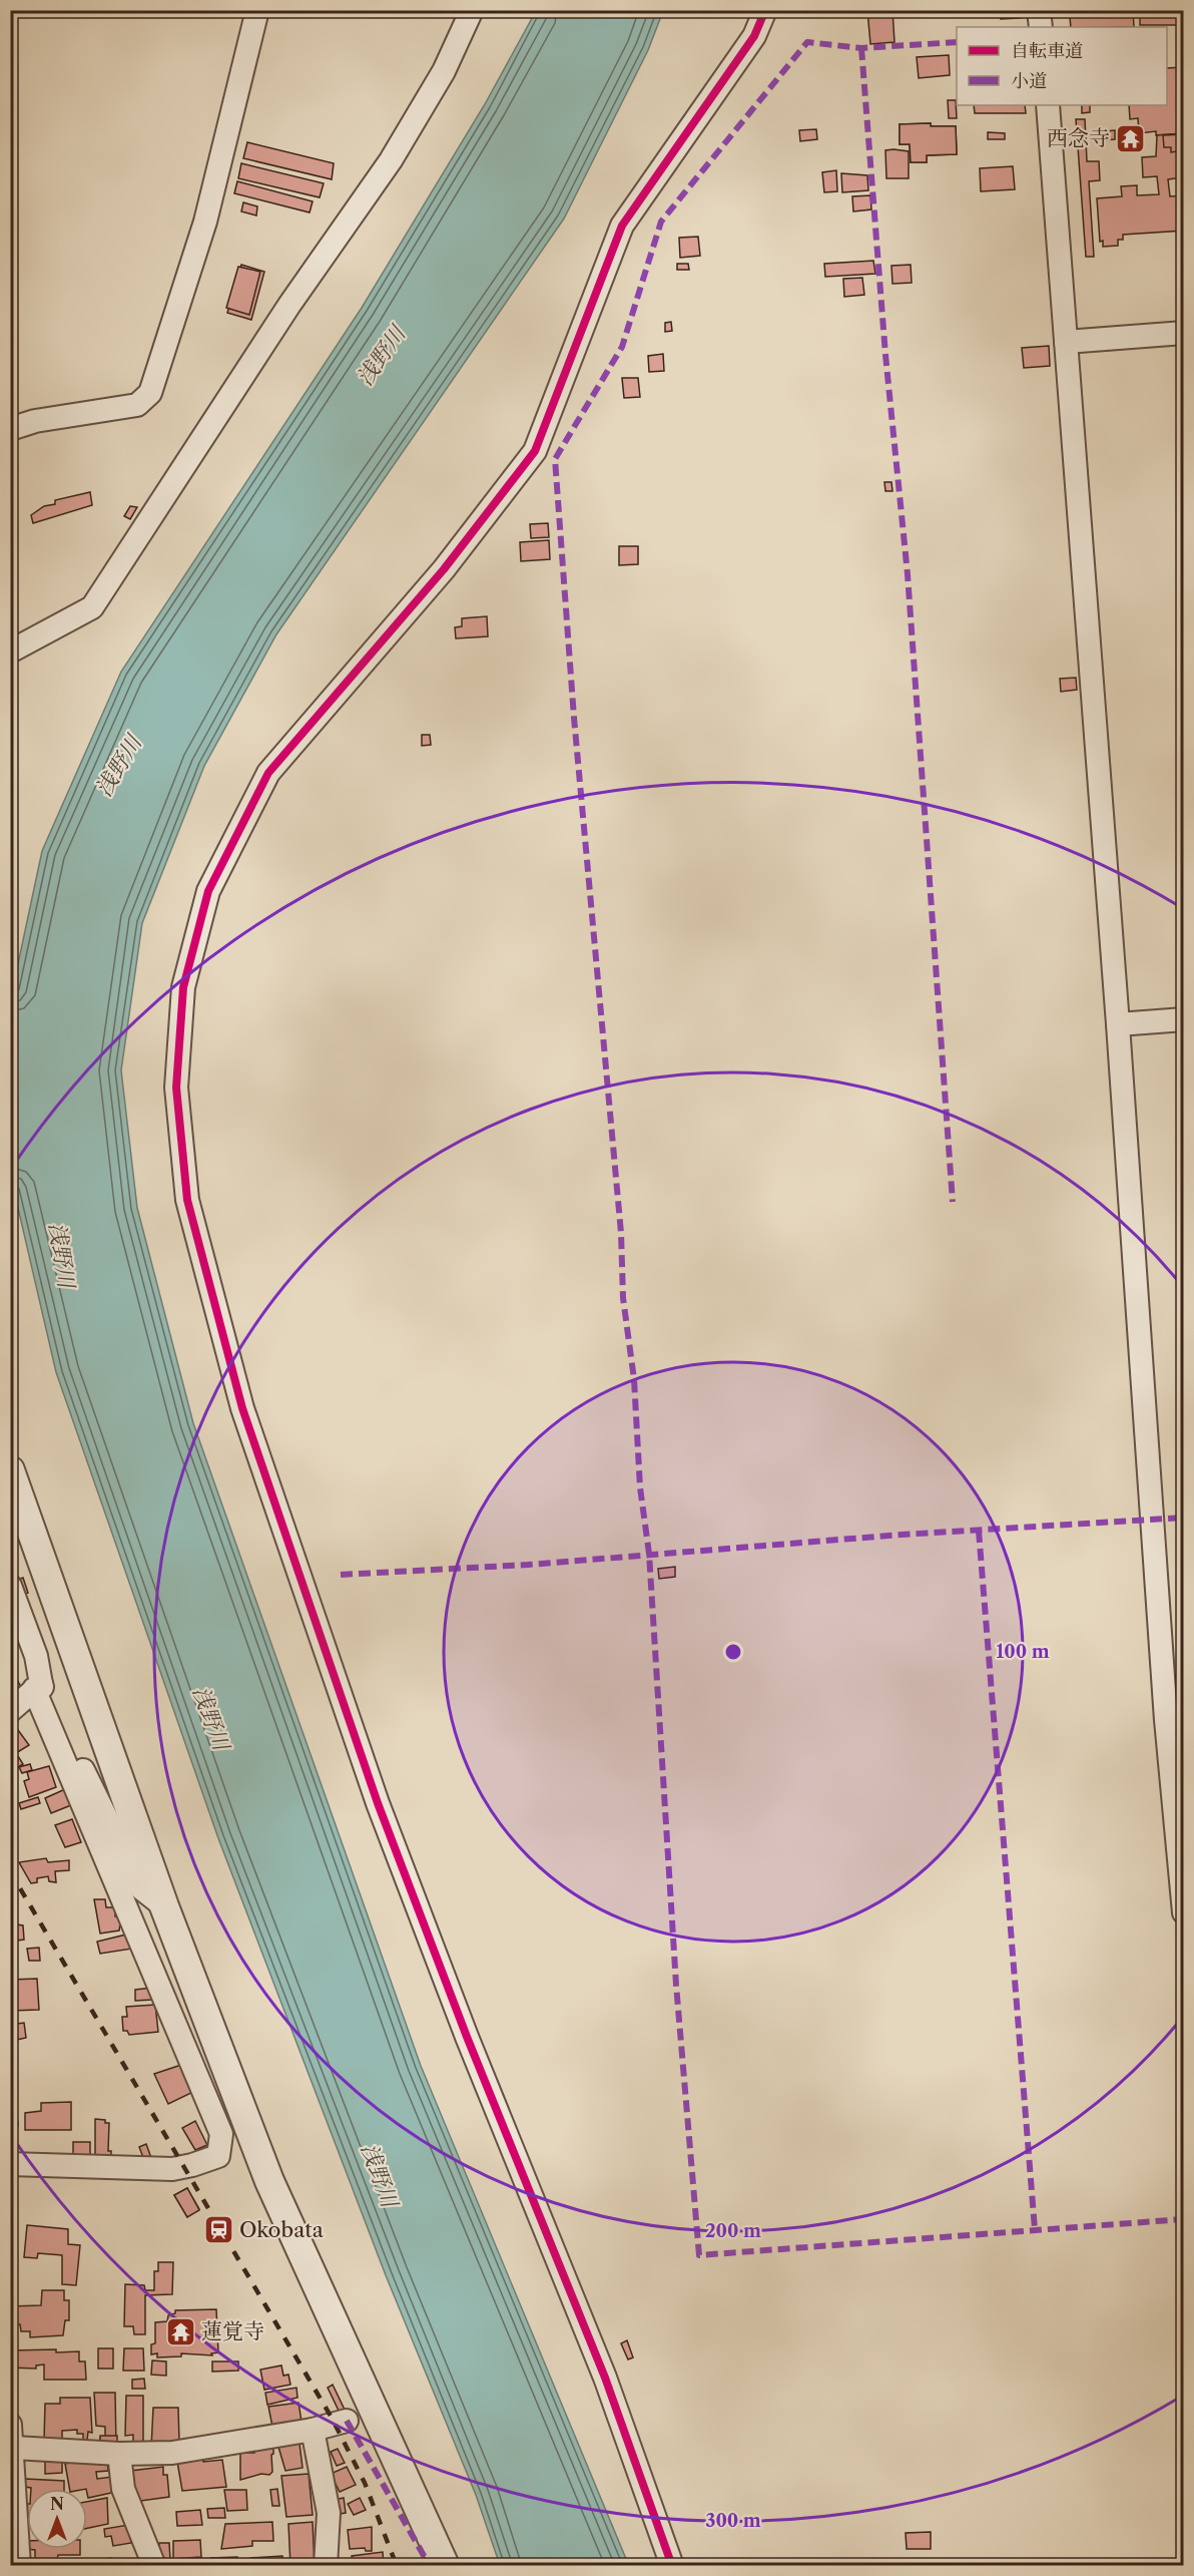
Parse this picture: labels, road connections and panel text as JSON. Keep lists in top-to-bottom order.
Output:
{
  "water": ["浅野川"],
  "places": {
    "temple": ["西念寺", "蓮覚寺"],
    "station": ["Okobata"]
  },
  "legend": ["自転車道", "小道"],
  "north": "top",
  "rings": ["100 m", "200 m", "300 m"]
}
